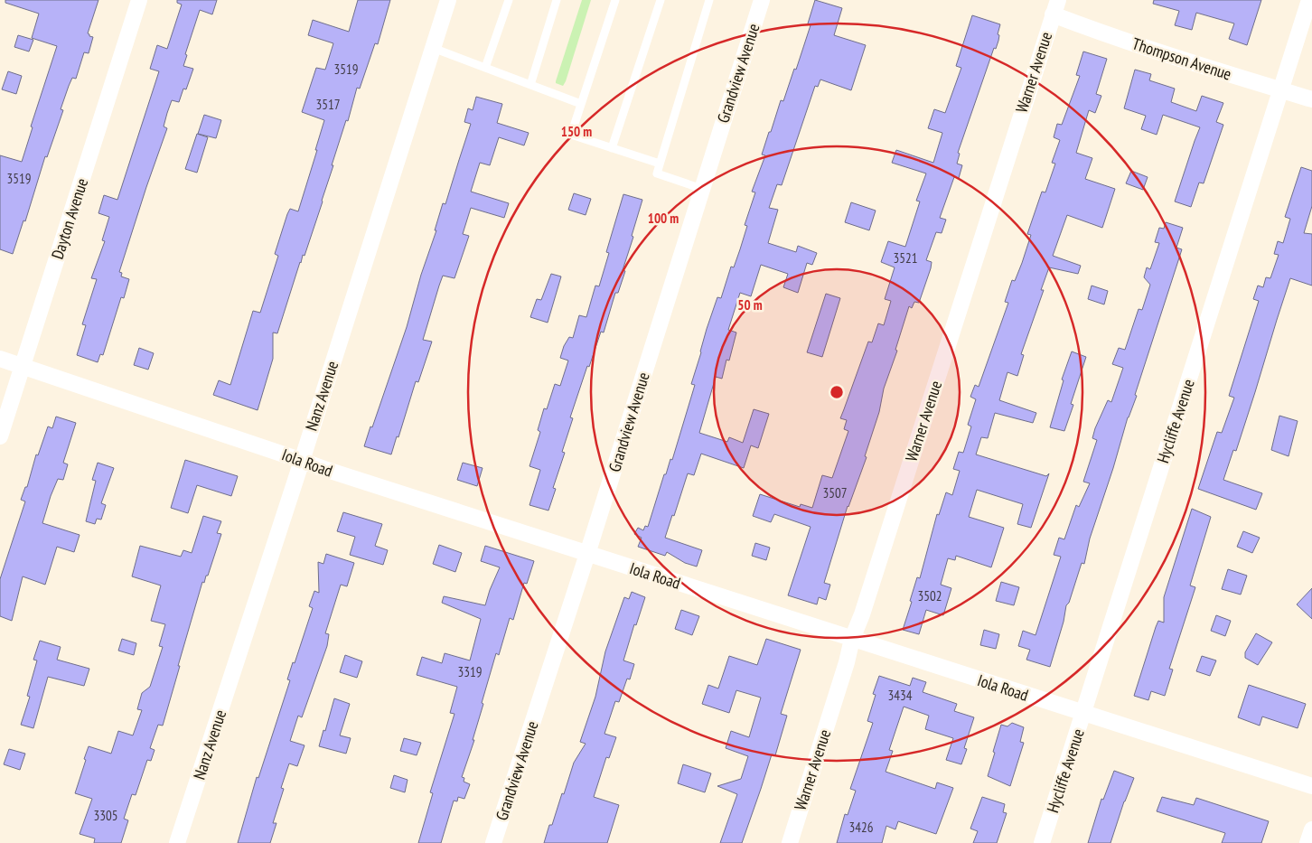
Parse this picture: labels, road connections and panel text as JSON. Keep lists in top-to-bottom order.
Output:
{
  "streets": {
    "street": [
      "Thompson Avenue",
      "Warner Avenue",
      "Grandview Avenue",
      "Dayton Avenue",
      "Nanz Avenue",
      "Hycliffe Avenue",
      "Iola Road"
    ]
  },
  "crossings": [
    ["Thompson Avenue", "Warner Avenue"],
    ["Thompson Avenue", "Hycliffe Avenue"],
    ["Warner Avenue", "Iola Road"],
    ["Grandview Avenue", "Iola Road"],
    ["Dayton Avenue", "Iola Road"],
    ["Nanz Avenue", "Iola Road"],
    ["Hycliffe Avenue", "Iola Road"]
  ],
  "house_numbers": [
    "3519",
    "3517",
    "3519",
    "3521",
    "3507",
    "3502",
    "3319",
    "3434",
    "3305",
    "3426"
  ],
  "rings": ["150 m", "100 m", "50 m"]
}
